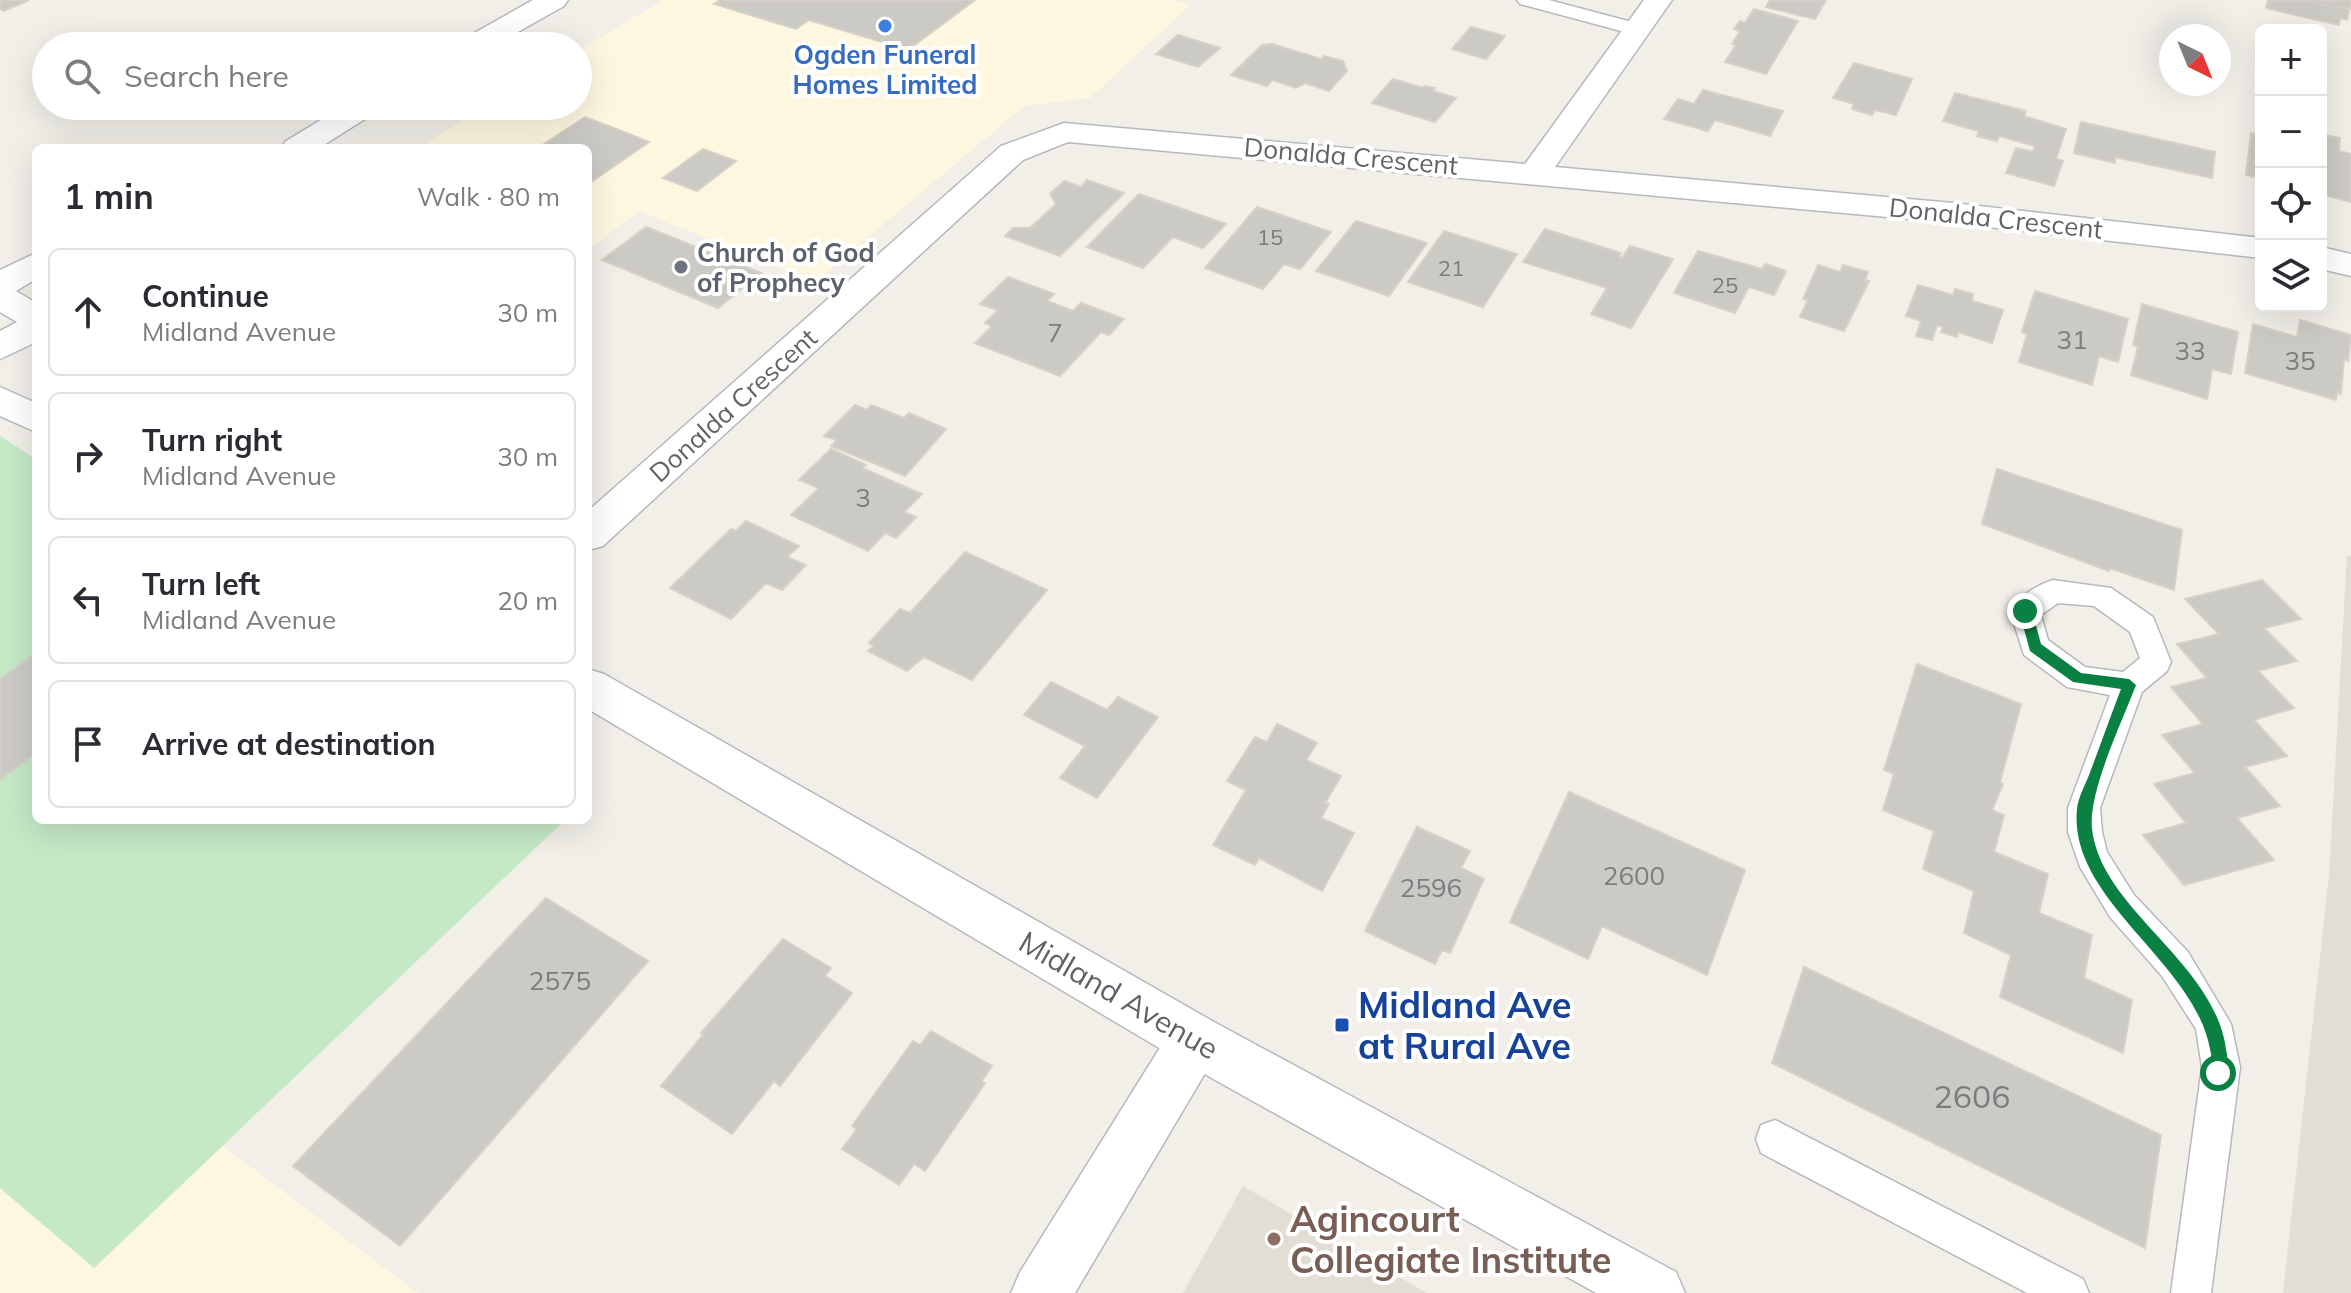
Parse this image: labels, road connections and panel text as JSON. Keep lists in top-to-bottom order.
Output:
{
  "streets": {
    "street": ["Donalda Crescent", "Midland Avenue"]
  },
  "places": {
    "other": ["Ogden Funeral Homes Limited", "Church of God of Prophecy", "Agincourt Collegiate Institute"],
    "transit": ["Midland Ave at Rural Ave"]
  },
  "house_numbers": [
    "15",
    "21",
    "25",
    "7",
    "31",
    "33",
    "35",
    "3",
    "2600",
    "2596",
    "2575",
    "2606"
  ],
  "north": "bottom right",
  "page": {
    "map_buttons": ["+", "−"],
    "search": "Search here",
    "heading": ["1 min", "Walk · 80 m"],
    "list": [
      ["Continue", "Midland Avenue", "30 m"],
      ["Turn right", "Midland Avenue", "30 m"],
      ["Turn left", "Midland Avenue", "20 m"],
      "Arrive at destination"
    ]
  }
}
